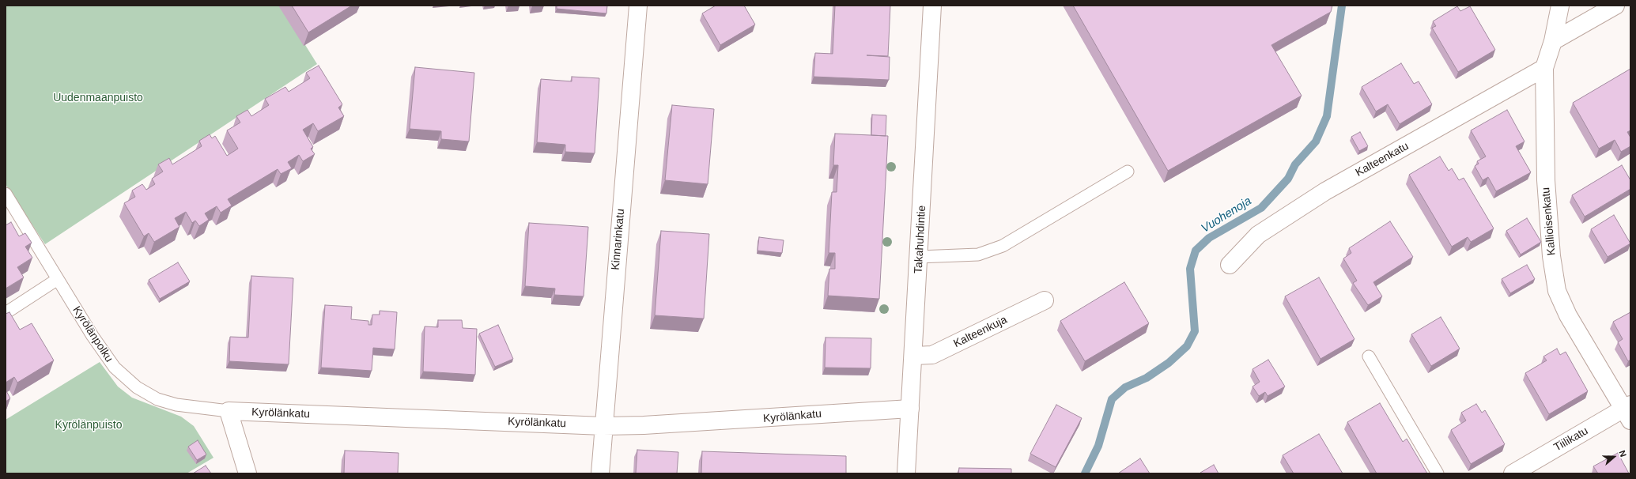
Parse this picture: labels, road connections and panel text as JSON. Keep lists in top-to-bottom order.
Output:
{
  "streets": {
    "street": [
      "Kalteenkatu",
      "Kallioisenkatu",
      "Kinnarinkatu",
      "Takahuhdintie",
      "Kalteenkuja",
      "Kyrölänkatu",
      "Tiilikatu"
    ],
    "lane": ["Kyrölänpolku"]
  },
  "crossings": [
    ["Kalteenkatu", "Kallioisenkatu"],
    ["Kallioisenkatu", "Tiilikatu"],
    ["Kinnarinkatu", "Kyrölänkatu"],
    ["Takahuhdintie", "Kalteenkuja"],
    ["Takahuhdintie", "Kyrölänkatu"],
    ["Kyrölänpolku", "Kyrölänkatu"]
  ],
  "water": ["Vuohenoja"],
  "parks": ["Uudenmaanpuisto", "Kyrölänpuisto"],
  "north": "right"
}
